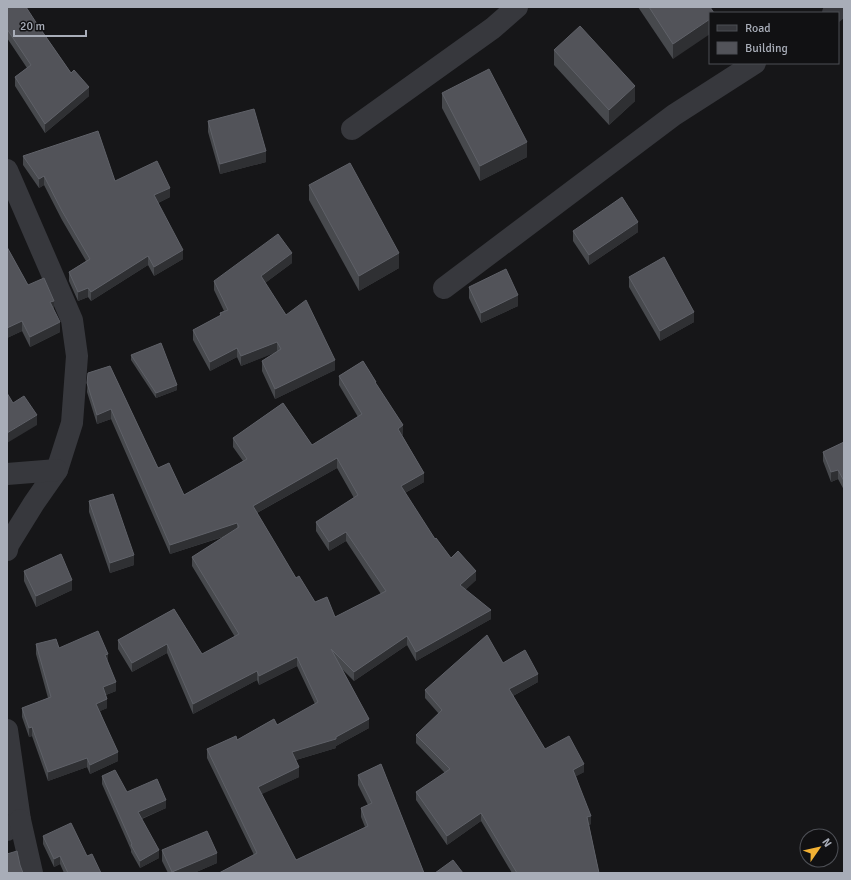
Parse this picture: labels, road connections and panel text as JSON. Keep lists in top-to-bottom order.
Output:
{
  "legend": ["Road", "Building"],
  "scale_bar": "20 m",
  "north": "top right"
}
